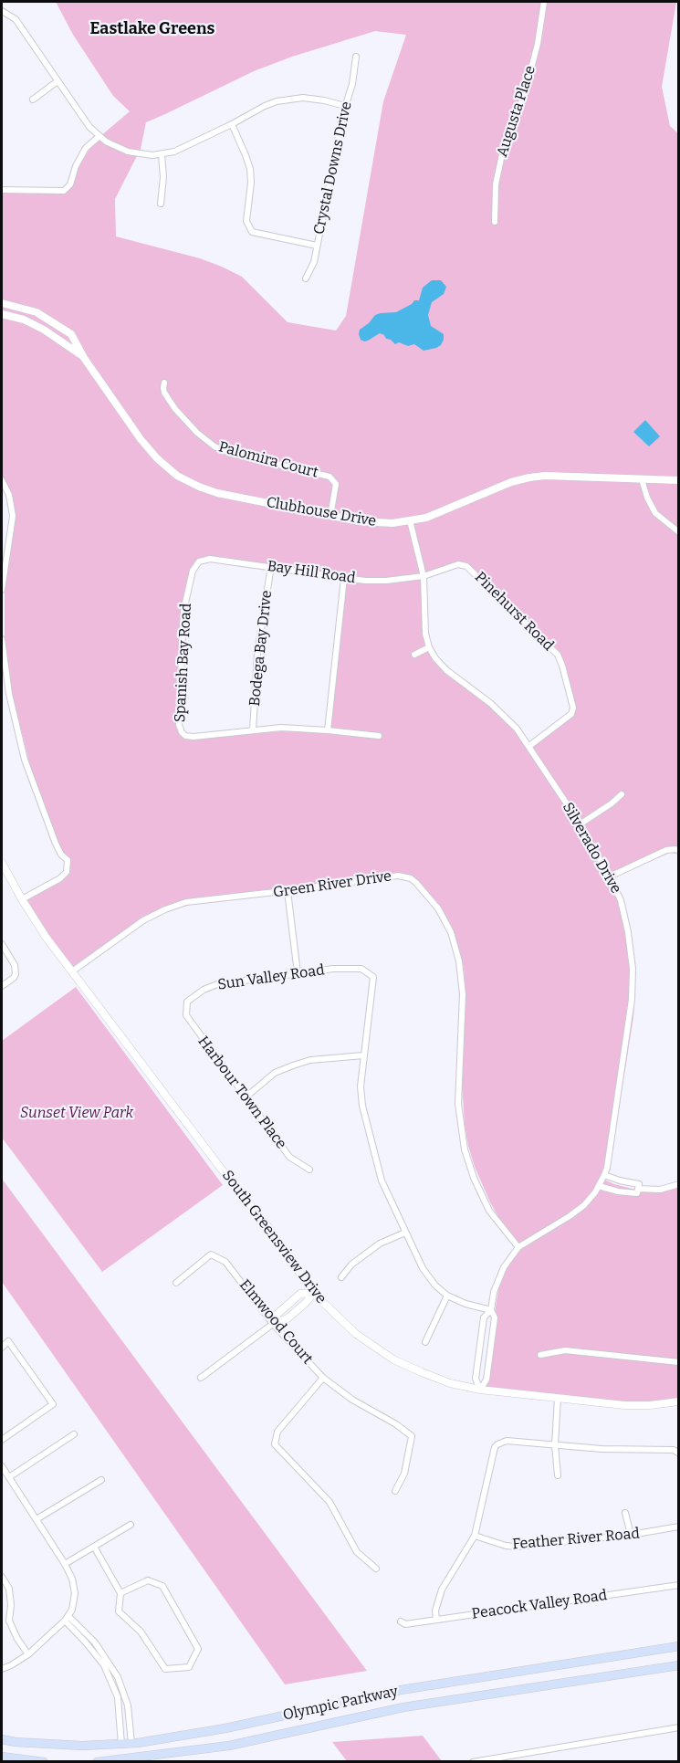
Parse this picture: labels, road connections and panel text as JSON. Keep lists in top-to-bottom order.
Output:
{
  "streets": {
    "main road": ["Olympic Parkway"],
    "street": [
      "Augusta Place",
      "Crystal Downs Drive",
      "Palomira Court",
      "Clubhouse Drive",
      "Bay Hill Road",
      "Pinehurst Road",
      "Bodega Bay Drive",
      "Spanish Bay Road",
      "Silverado Drive",
      "Green River Drive",
      "Sun Valley Road",
      "Harbour Town Place",
      "South Greensview Drive",
      "Elmwood Court",
      "Feather River Road",
      "Peacock Valley Road"
    ]
  },
  "crossings": [
    ["Palomira Court", "Clubhouse Drive"],
    ["Clubhouse Drive", "Silverado Drive"],
    ["Bay Hill Road", "Pinehurst Road"],
    ["Bay Hill Road", "Bodega Bay Drive"],
    ["Bay Hill Road", "Spanish Bay Road"],
    ["Bay Hill Road", "Silverado Drive"],
    ["Pinehurst Road", "Silverado Drive"],
    ["Bodega Bay Drive", "Spanish Bay Road"],
    ["Silverado Drive", "Green River Drive"],
    ["Silverado Drive", "South Greensview Drive"],
    ["Green River Drive", "South Greensview Drive"],
    ["Sun Valley Road", "Harbour Town Place"]
  ],
  "districts": ["Eastlake Greens"],
  "parks": ["Sunset View Park"]
}
